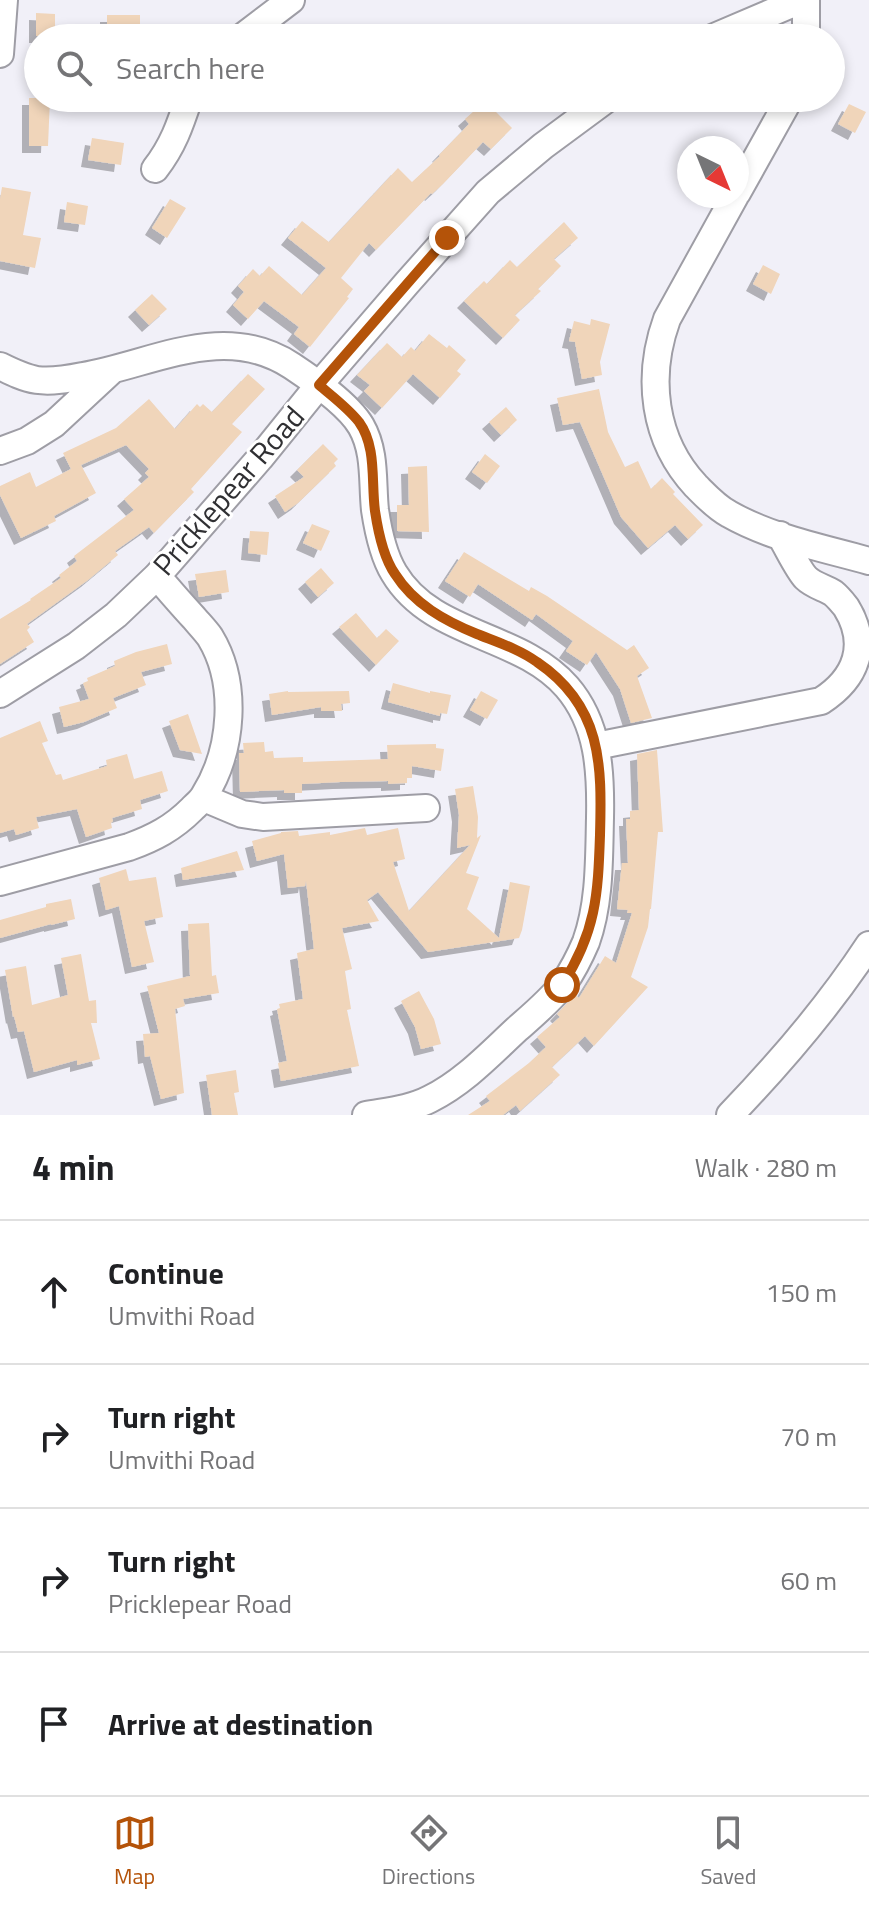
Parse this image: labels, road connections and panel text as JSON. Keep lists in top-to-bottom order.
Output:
{
  "streets": {
    "street": ["Pricklepear Road"]
  },
  "north": "bottom right",
  "page": {
    "search": "Search here",
    "heading": ["4 min", "Walk · 280 m"],
    "list": [
      ["Continue", "Umvithi Road", "150 m"],
      ["Turn right", "Umvithi Road", "70 m"],
      ["Turn right", "Pricklepear Road", "60 m"],
      "Arrive at destination"
    ],
    "nav": ["Map", "Directions", "Saved"]
  }
}
